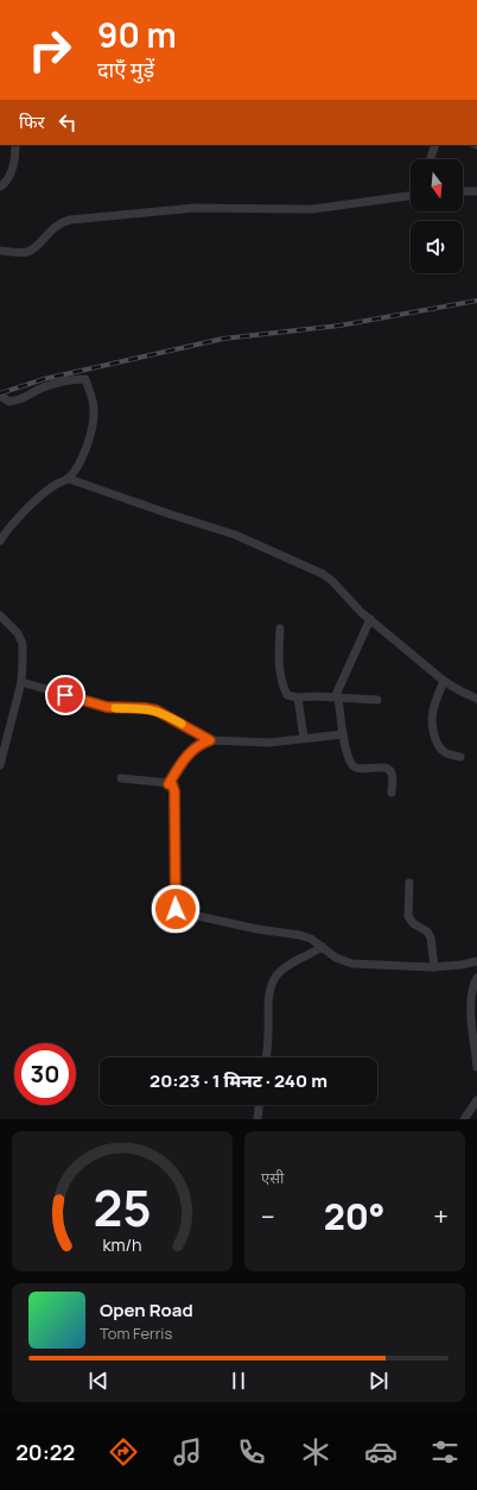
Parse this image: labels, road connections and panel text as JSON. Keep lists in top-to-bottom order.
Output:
{
  "north": "bottom",
  "page": {
    "turn": ["90 m", "दाएँ मुड़ें"],
    "then": "फिर",
    "limit": "30",
    "trip": "20:23 · 1 मिनट · 240 m",
    "tile": "एसी",
    "heat": ["−", "20°", "+"],
    "song": ["Open Road", "Tom Ferris"],
    "tabs": "20:22",
    "gauge": ["25", "km/h"]
  }
}
